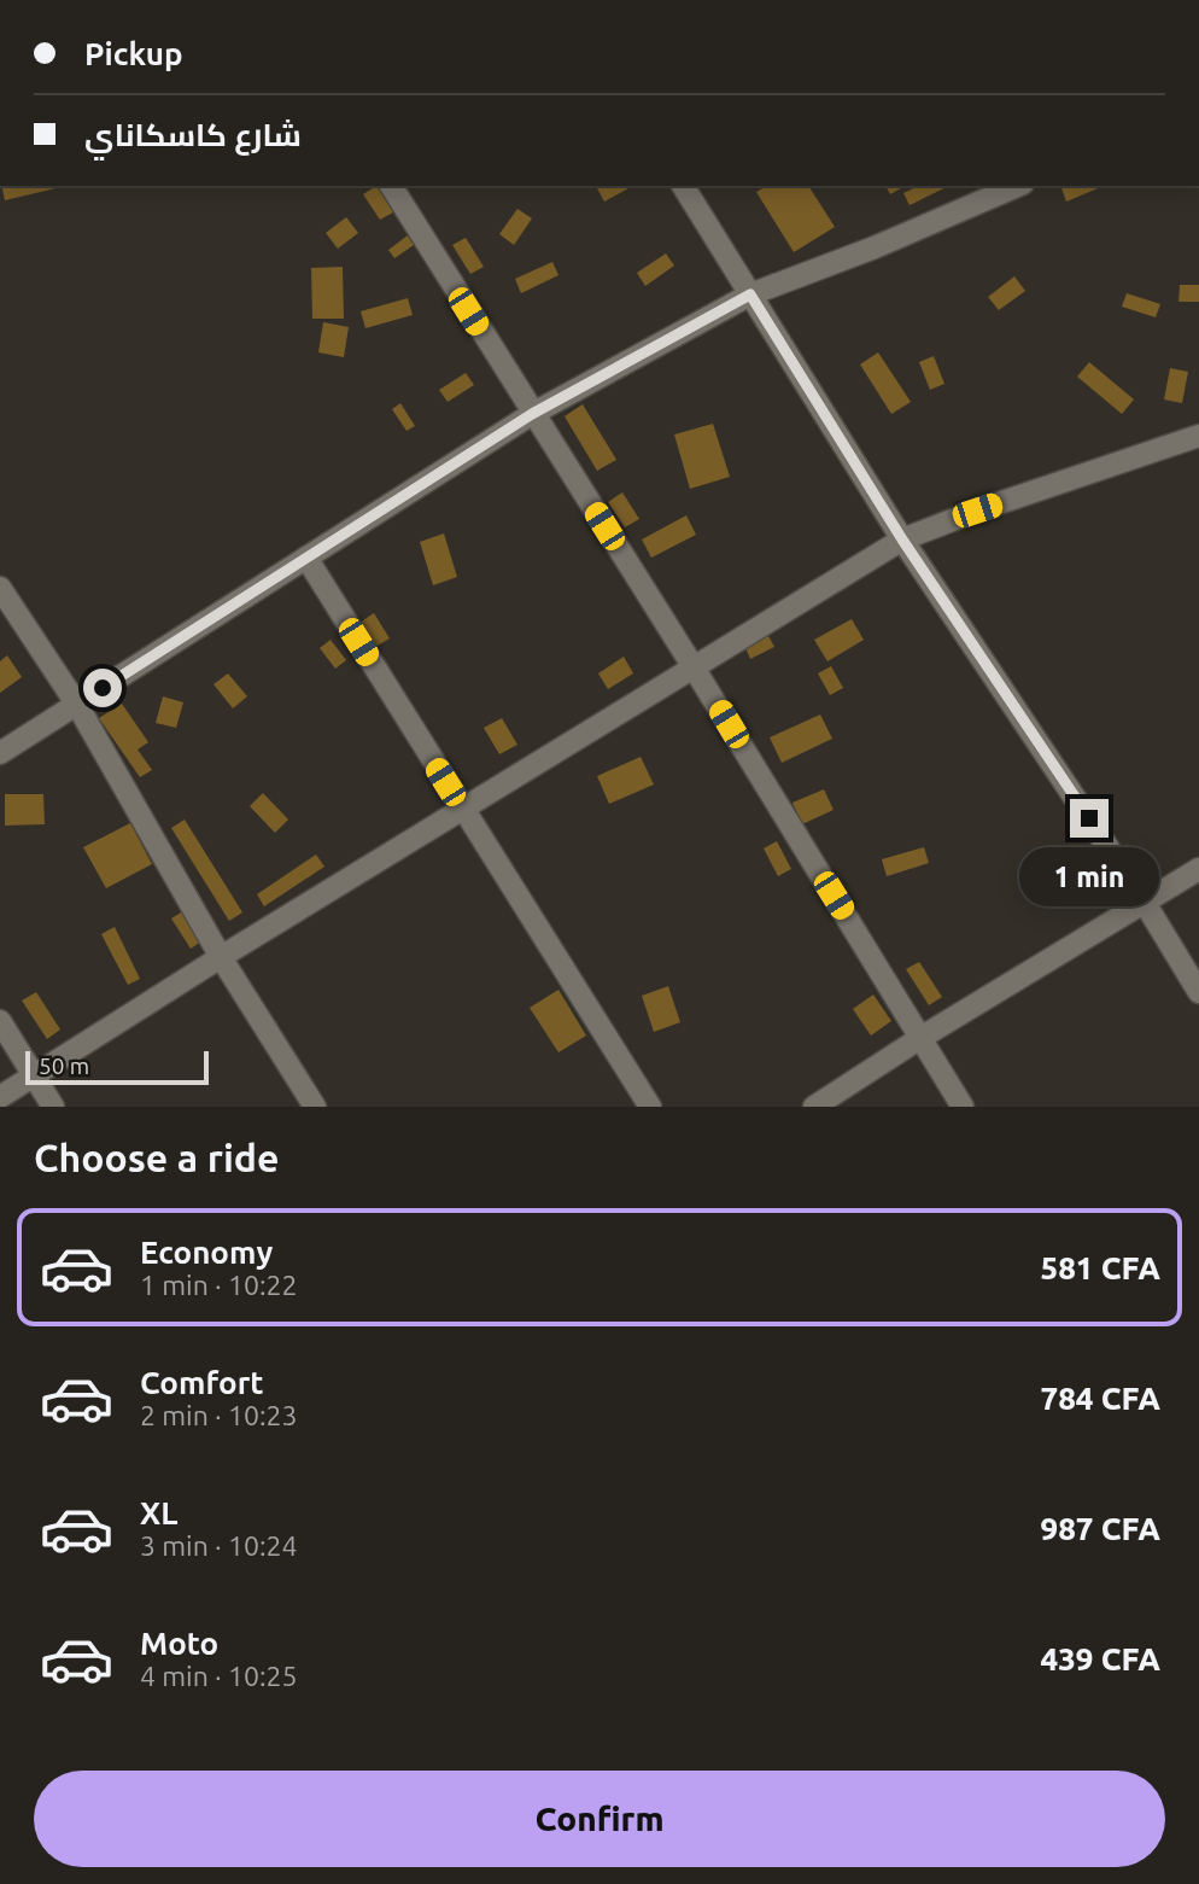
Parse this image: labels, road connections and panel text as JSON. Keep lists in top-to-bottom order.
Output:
{
  "scale_bar": "50 m",
  "page": {
    "banner": ["Pickup", "شارع كاسكاناي"],
    "bubble": "1 min",
    "scale": "50 m",
    "heading": "Choose a ride",
    "list": [
      {
        "name": "Economy",
        "note": "1 min · 10:22",
        "value": "581 CFA"
      },
      {
        "name": "Comfort",
        "note": "2 min · 10:23",
        "value": "784 CFA"
      },
      {
        "name": "XL",
        "note": "3 min · 10:24",
        "value": "987 CFA"
      },
      {
        "name": "Moto",
        "note": "4 min · 10:25",
        "value": "439 CFA"
      }
    ],
    "buttons": "Confirm"
  }
}
